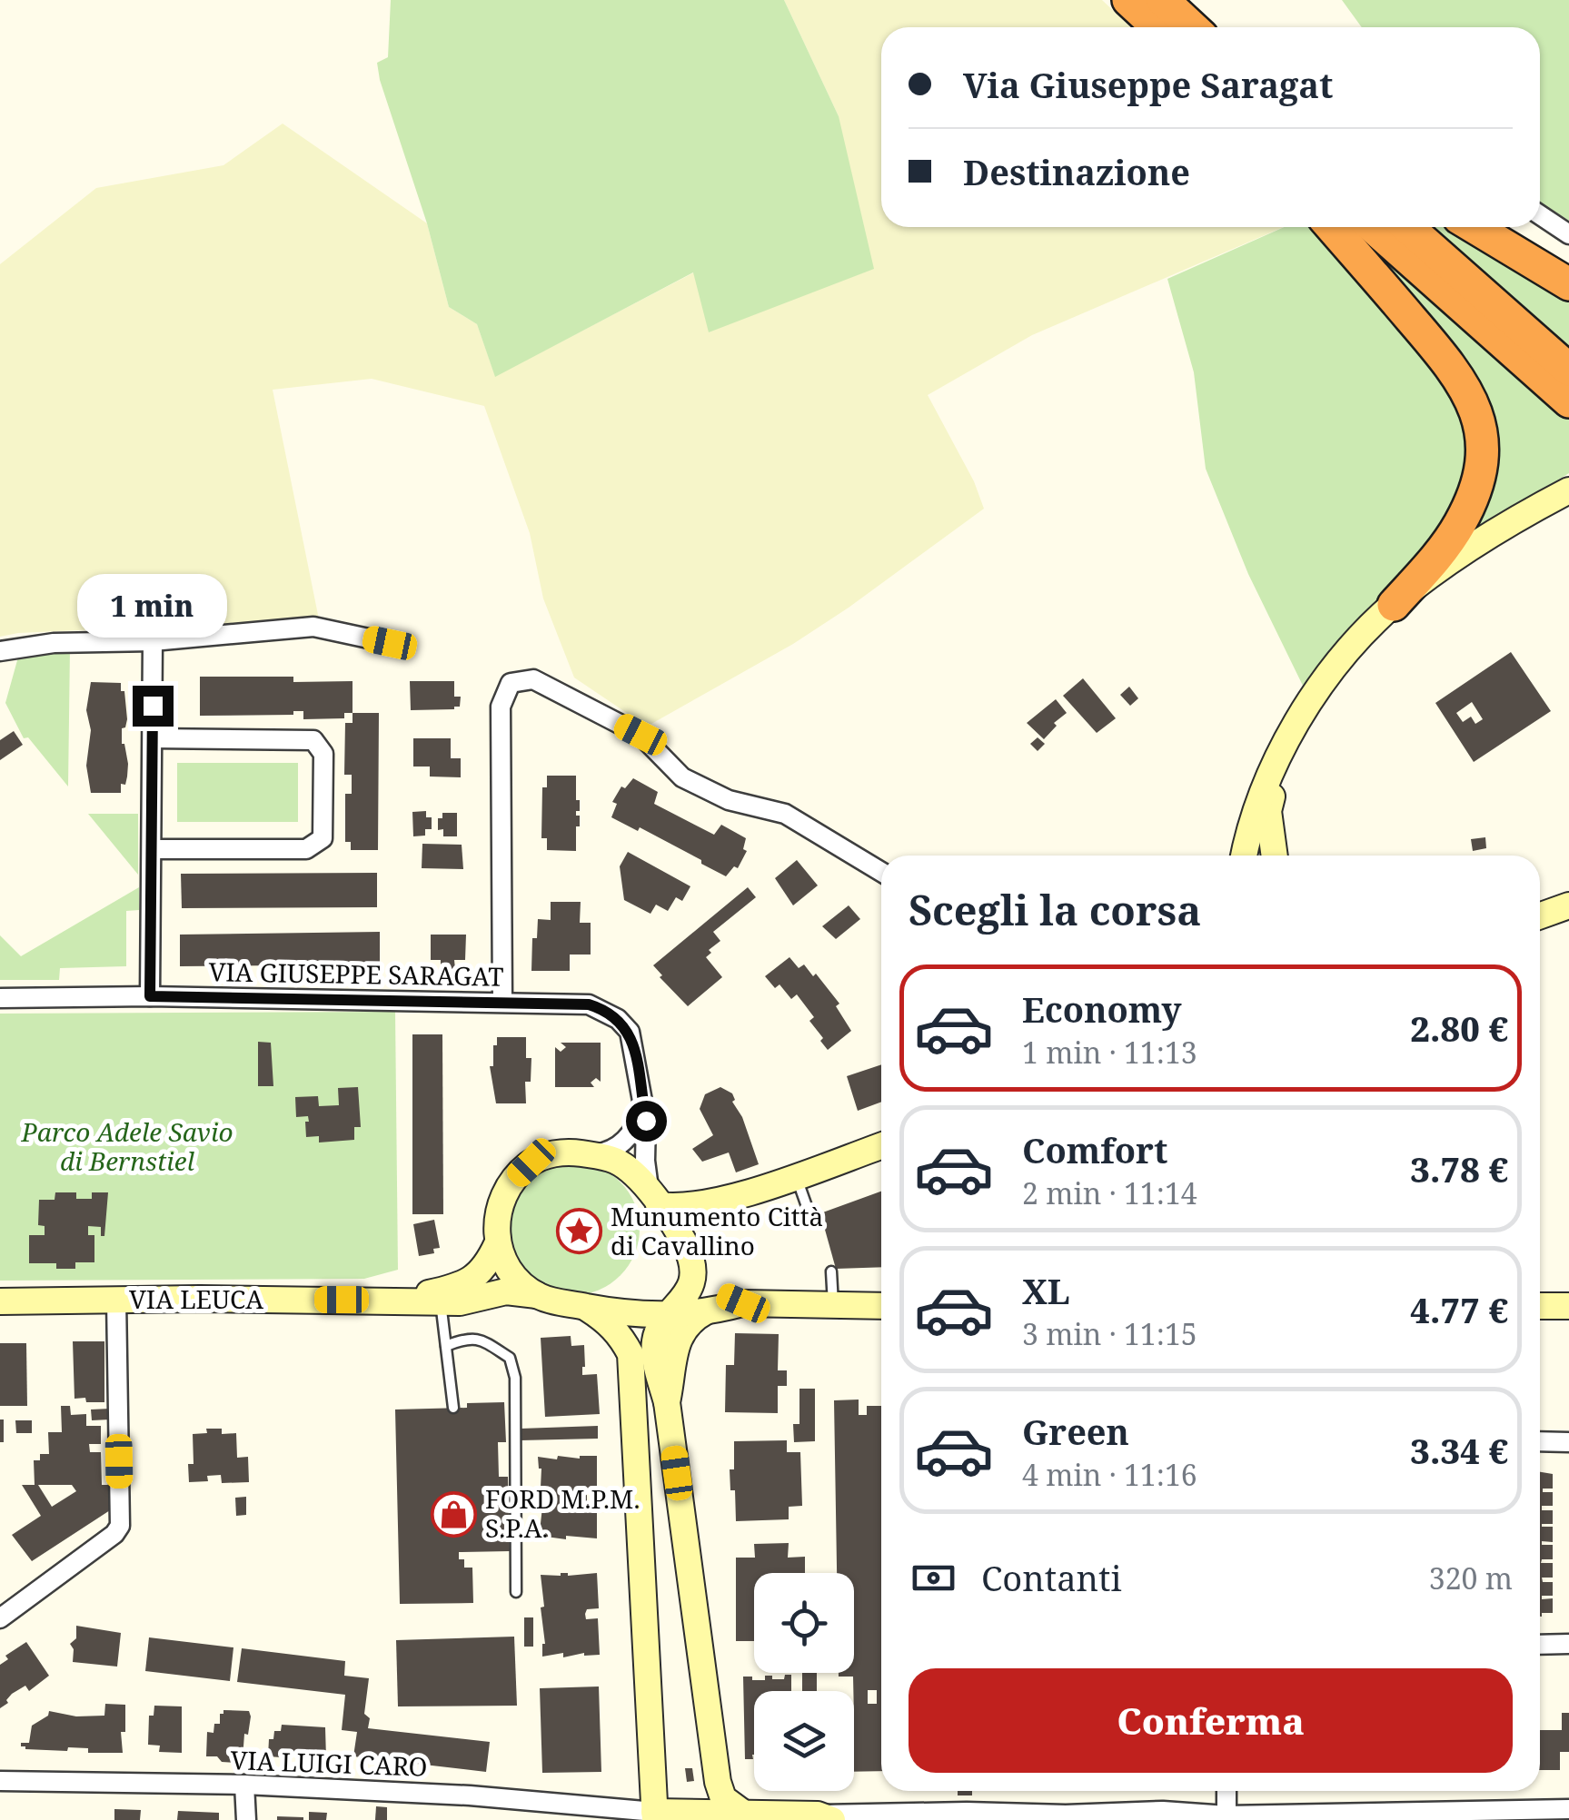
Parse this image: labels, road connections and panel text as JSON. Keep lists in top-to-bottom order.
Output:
{
  "streets": {
    "main road": ["VIA LEUCA"],
    "street": ["VIA GIUSEPPE SARAGAT", "VIA LUIGI CARO"]
  },
  "crossings": [
    ["VIA GIUSEPPE SARAGAT", "VIA LEUCA"]
  ],
  "parks": ["Parco Adele Savio di Bernstiel"],
  "places": {
    "place": ["Munumento Città di Cavallino"],
    "shop": ["FORD M.P.M. S.P.A."]
  },
  "page": {
    "banner": ["Via Giuseppe Saragat", "Destinazione"],
    "bubble": "1 min",
    "heading": "Scegli la corsa",
    "list": [
      {
        "name": "Economy",
        "note": "1 min · 11:13",
        "value": "2.80 €"
      },
      {
        "name": "Comfort",
        "note": "2 min · 11:14",
        "value": "3.78 €"
      },
      {
        "name": "XL",
        "note": "3 min · 11:15",
        "value": "4.77 €"
      },
      {
        "name": "Green",
        "note": "4 min · 11:16",
        "value": "3.34 €"
      }
    ],
    "pay": ["Contanti", "320 m"],
    "buttons": "Conferma"
  }
}
